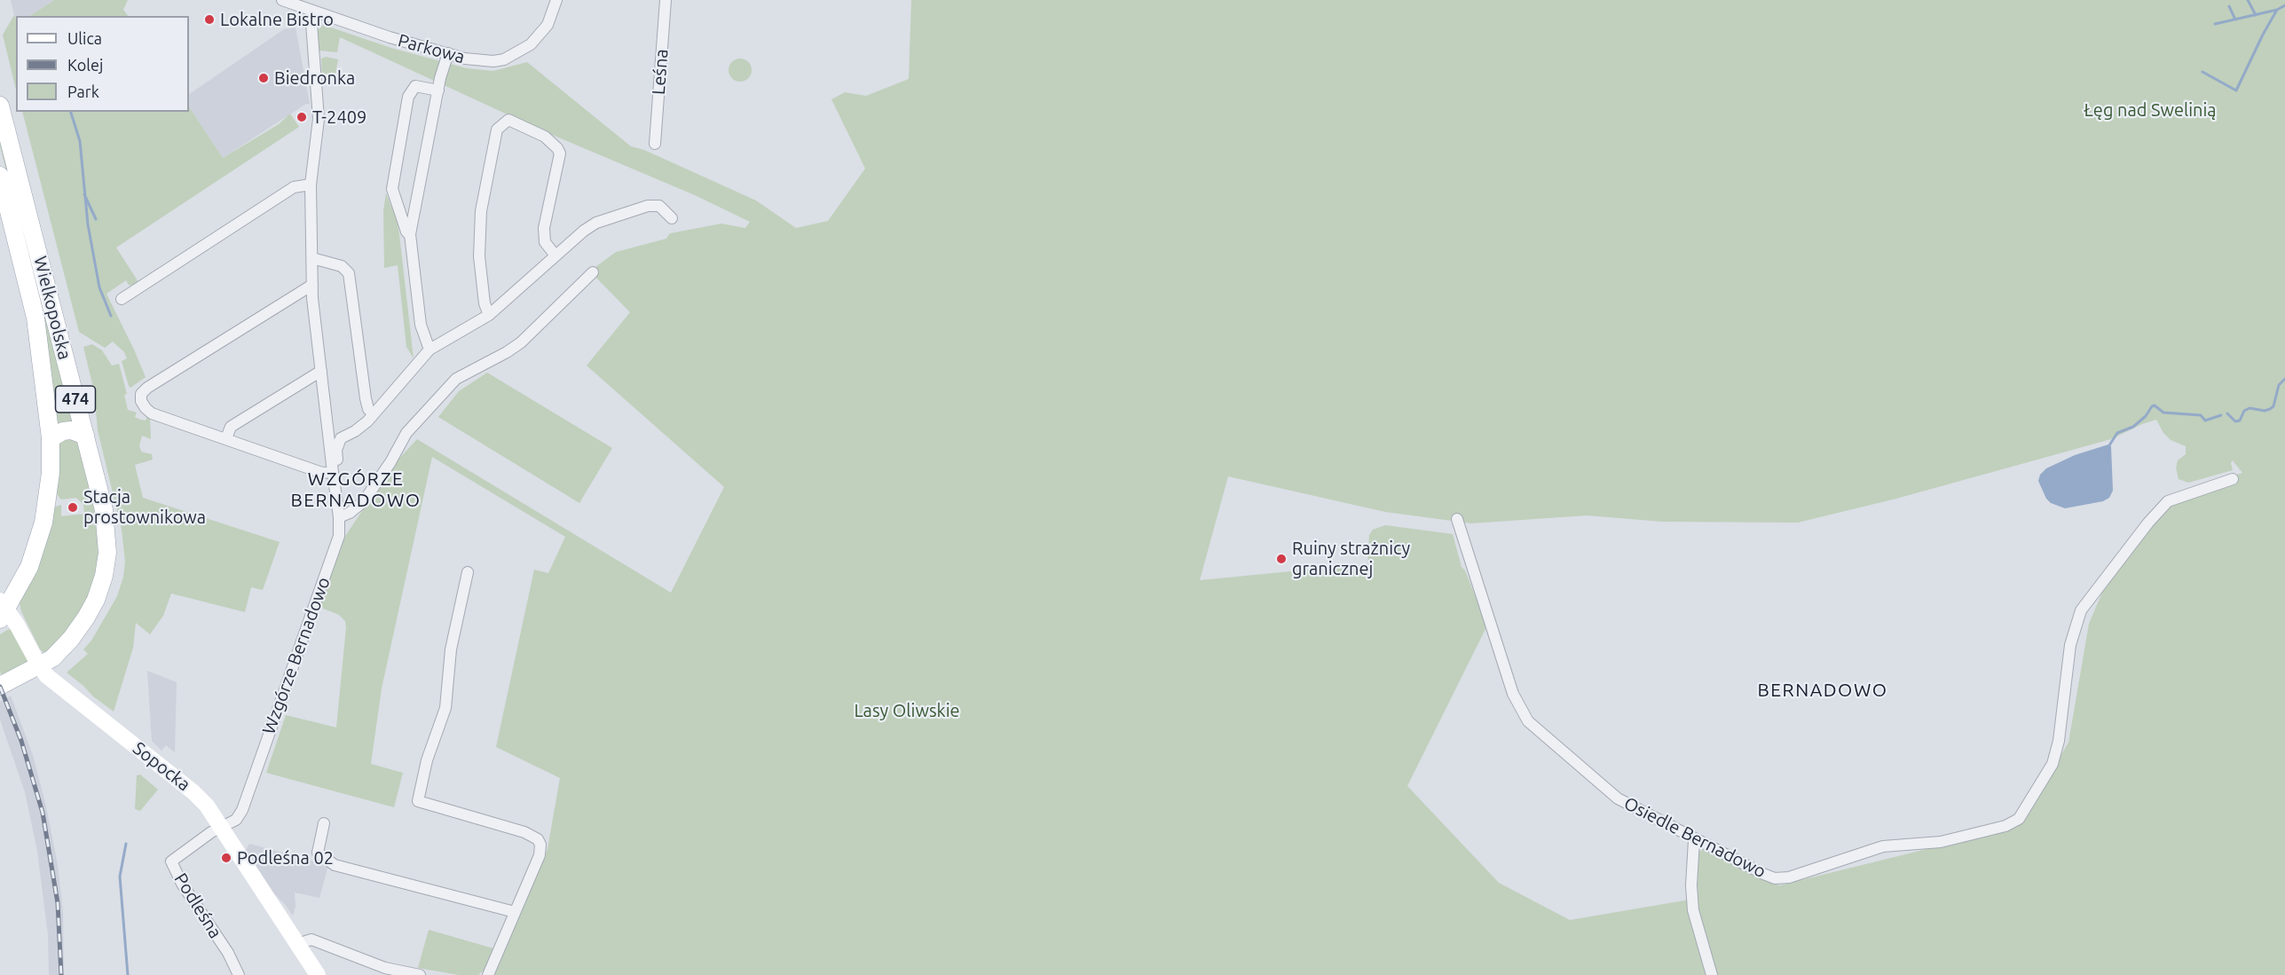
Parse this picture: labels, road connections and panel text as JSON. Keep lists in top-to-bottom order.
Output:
{
  "streets": {
    "main road": ["Wielkopolska", "474", "Sopocka"],
    "street": [
      "Parkowa",
      "Leśna",
      "Wzgórze Bernadowo",
      "Osiedle Bernadowo",
      "Podleśna"
    ]
  },
  "crossings": [
    ["Parkowa", "Wzgórze Bernadowo"],
    ["Wielkopolska", "Sopocka"],
    ["Wzgórze Bernadowo", "Sopocka"],
    ["Wzgórze Bernadowo", "Podleśna"],
    ["Sopocka", "Podleśna"]
  ],
  "districts": ["WZGÓRZE BERNADOWO", "BERNADOWO"],
  "parks": ["Łęg nad Swelinią", "Lasy Oliwskie"],
  "places": [
    "Lokalne Bistro",
    "Biedronka",
    "T-2409",
    "Stacja prostownikowa",
    "Ruiny strażnicy granicznej",
    "Podleśna 02"
  ],
  "legend": ["Ulica", "Kolej", "Park"]
}
